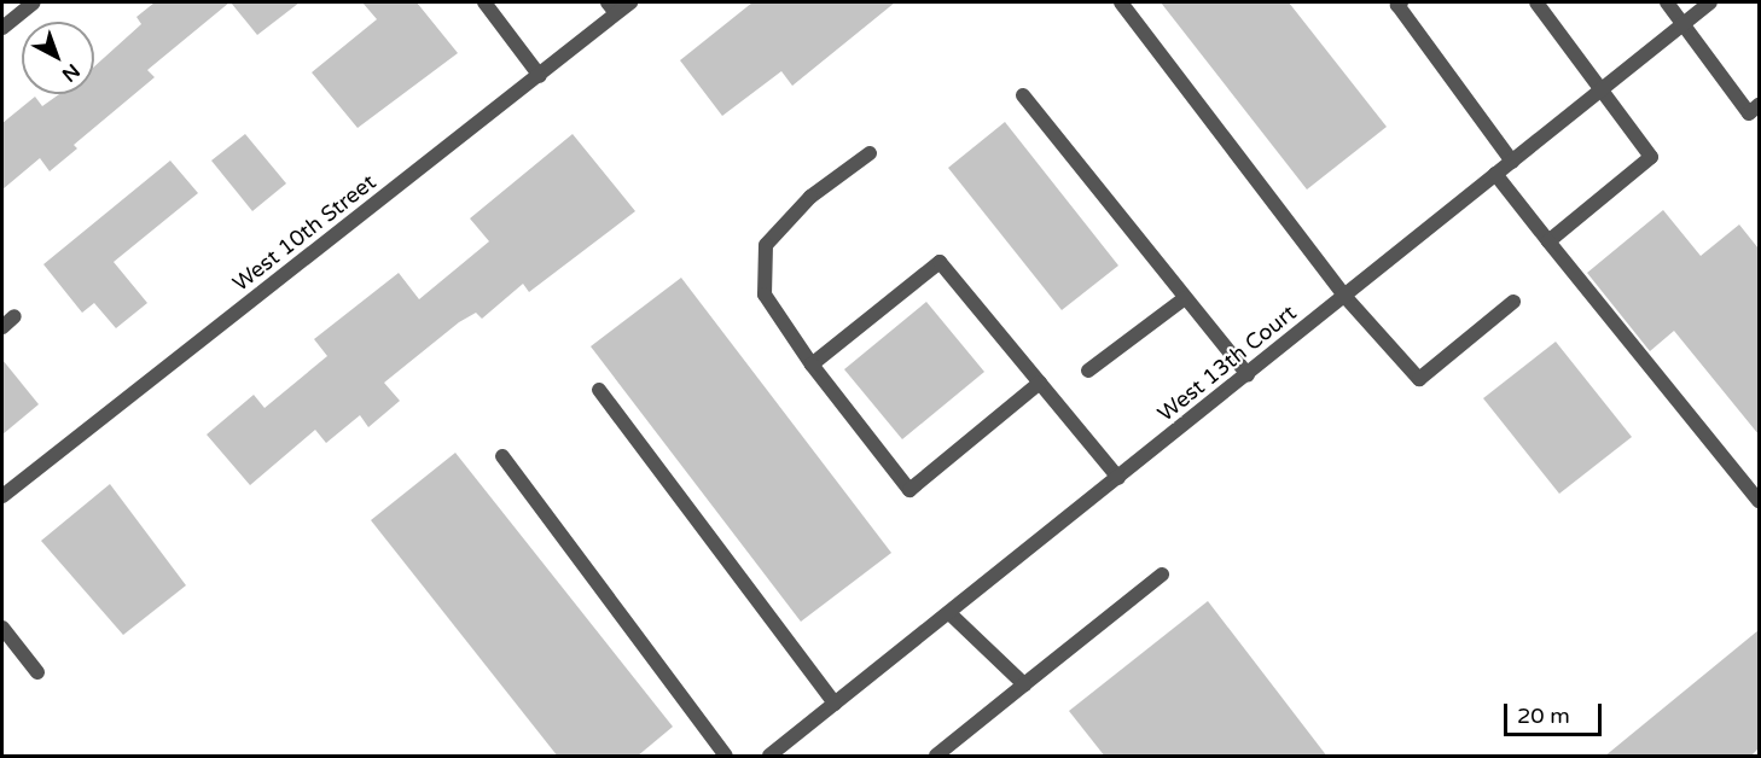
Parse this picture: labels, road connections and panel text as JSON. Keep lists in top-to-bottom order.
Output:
{
  "streets": {
    "street": ["West 10th Street", "West 13th Court"]
  },
  "scale_bar": "20 m",
  "north": "bottom right"
}
